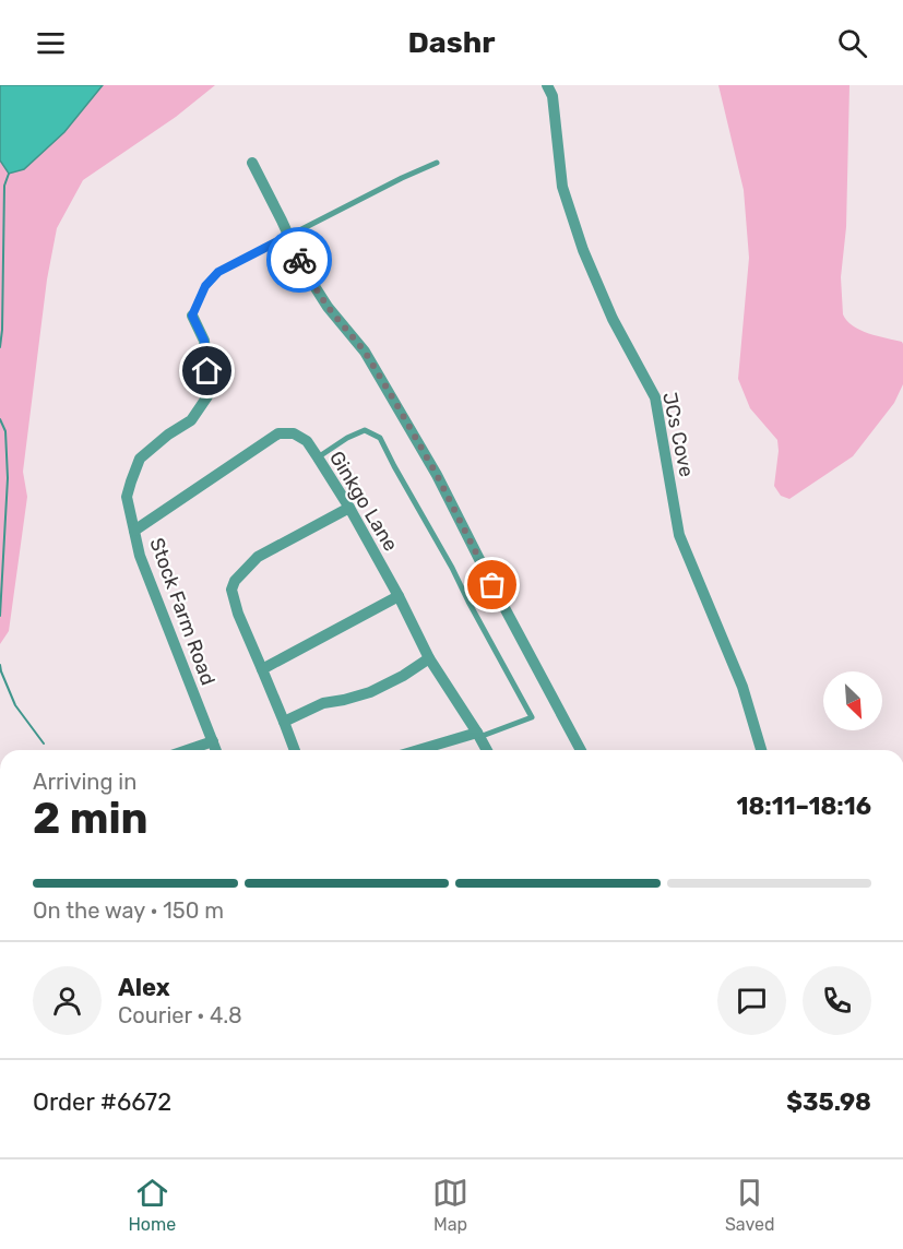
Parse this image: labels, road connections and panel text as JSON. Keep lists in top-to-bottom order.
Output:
{
  "streets": {
    "street": ["JCs Cove", "Ginkgo Lane", "Stock Farm Road"]
  },
  "crossings": [
    ["Ginkgo Lane", "Stock Farm Road"]
  ],
  "north": "bottom right",
  "page": {
    "header": "Dashr",
    "heading": ["2 min", "Arriving in", "18:11–18:16"],
    "panel": [
      "Alex",
      "Courier · 4.8",
      "Order #6672",
      "$35.98"
    ],
    "bar": "On the way · 150 m",
    "tabs": ["Home", "Map", "Saved"]
  }
}
